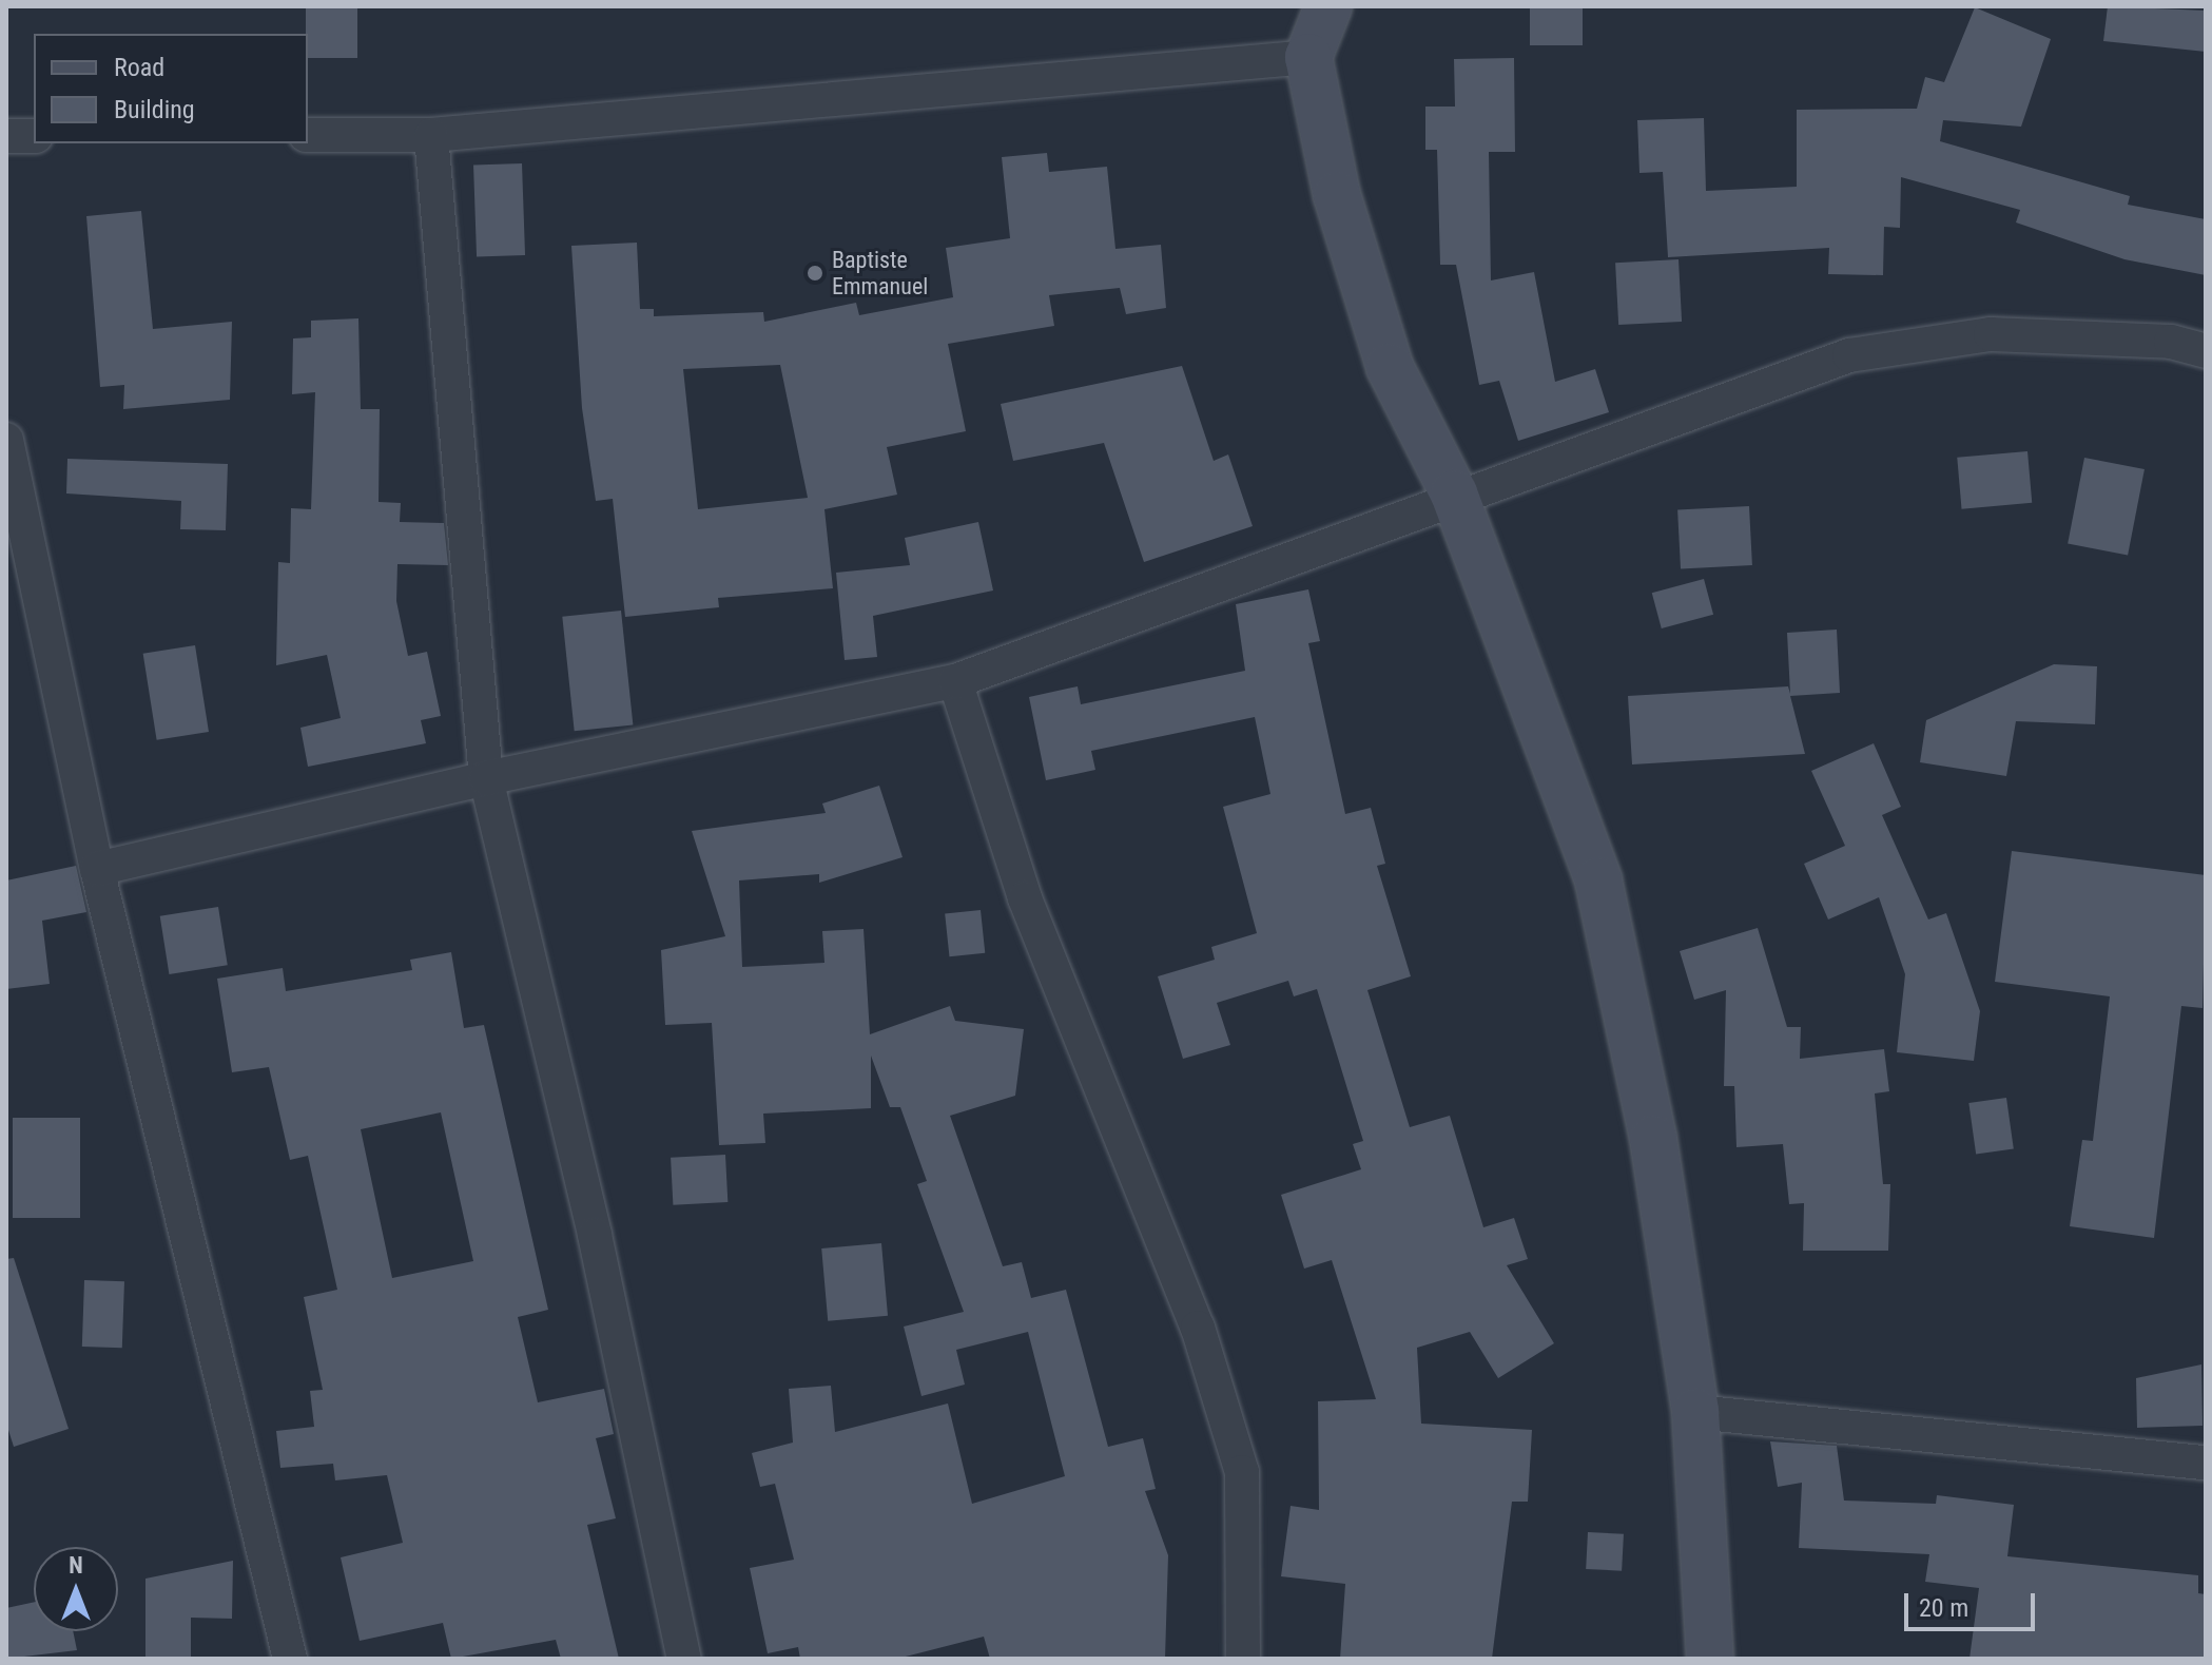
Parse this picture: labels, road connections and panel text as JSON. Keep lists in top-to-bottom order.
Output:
{
  "places": ["Baptiste Emmanuel"],
  "legend": ["Road", "Building"],
  "scale_bar": "20 m",
  "north": "top"
}
